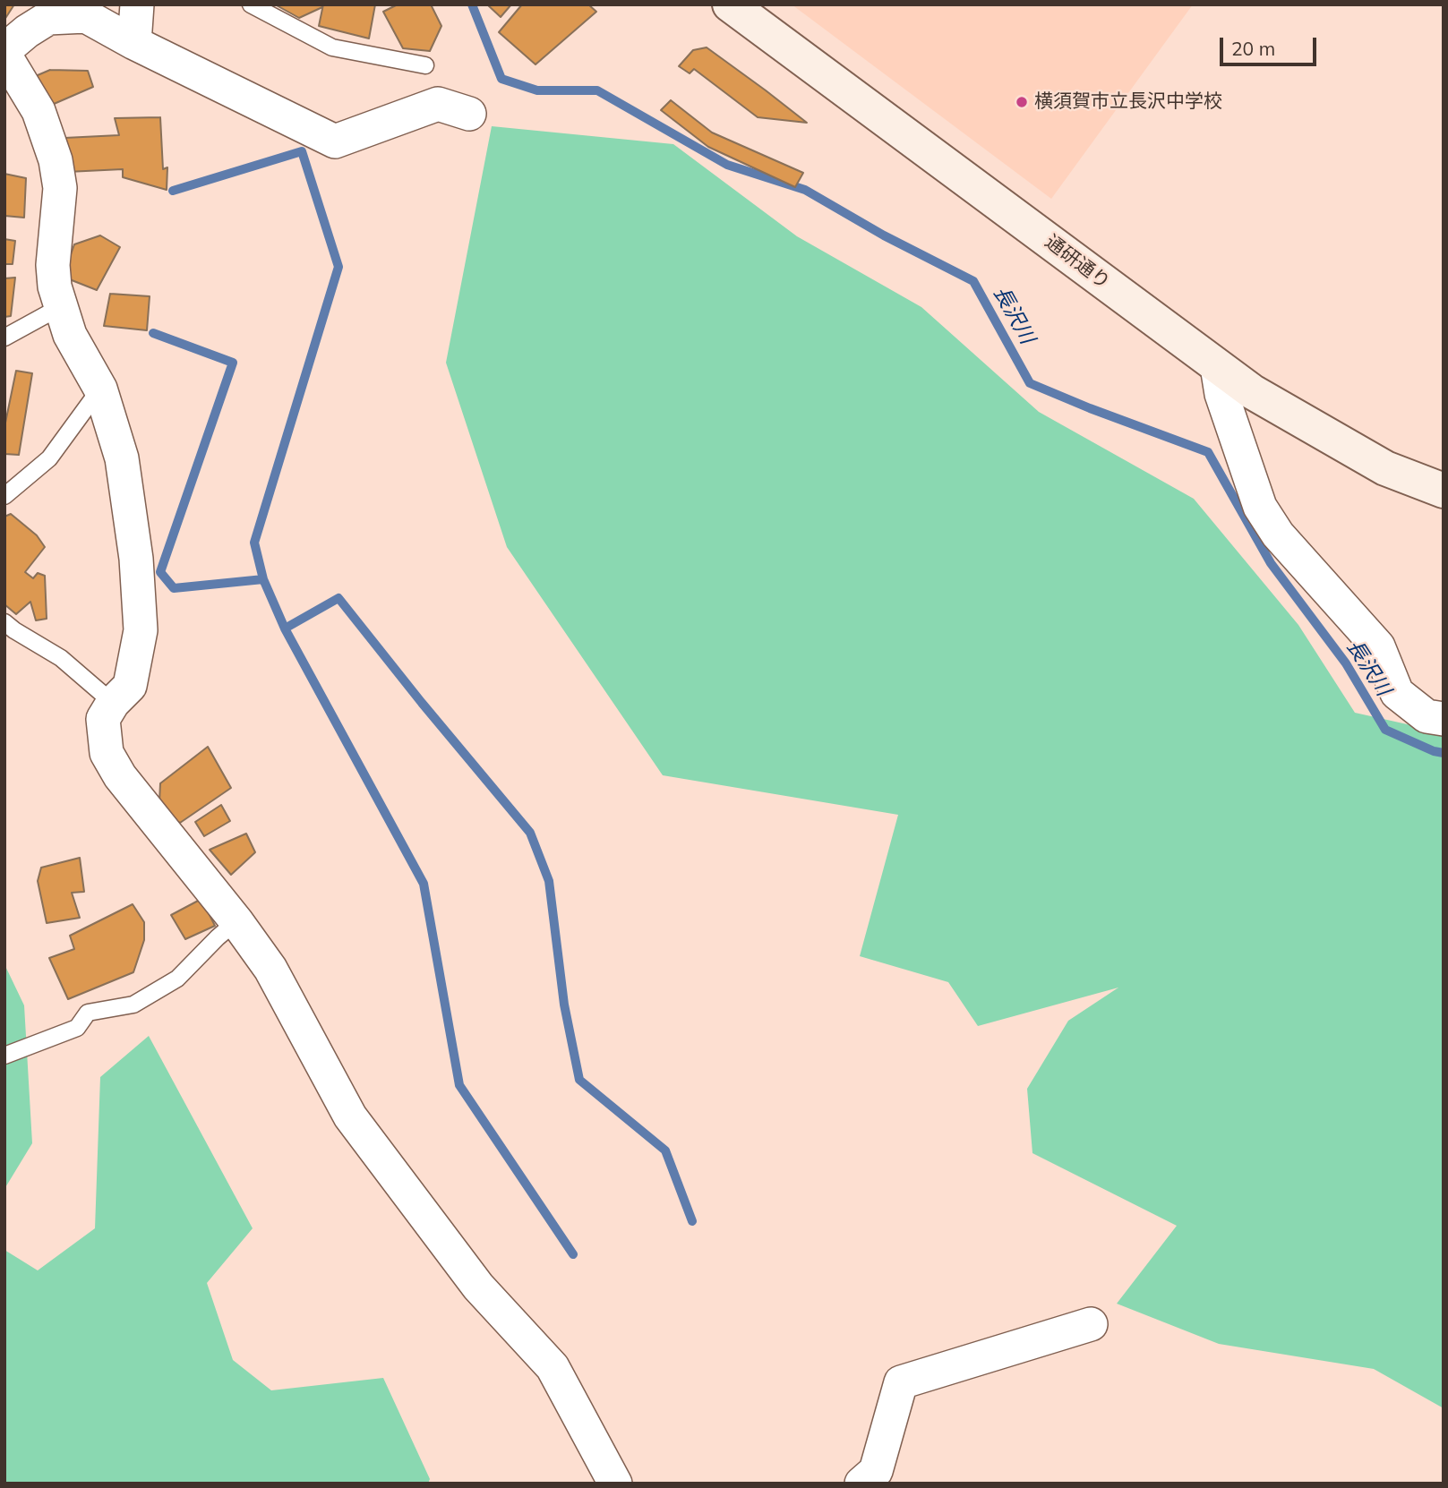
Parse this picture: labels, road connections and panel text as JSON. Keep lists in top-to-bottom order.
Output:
{
  "streets": {
    "street": ["通研通り"]
  },
  "water": ["長沢川"],
  "places": ["横須賀市立長沢中学校"],
  "scale_bar": "20 m"
}
